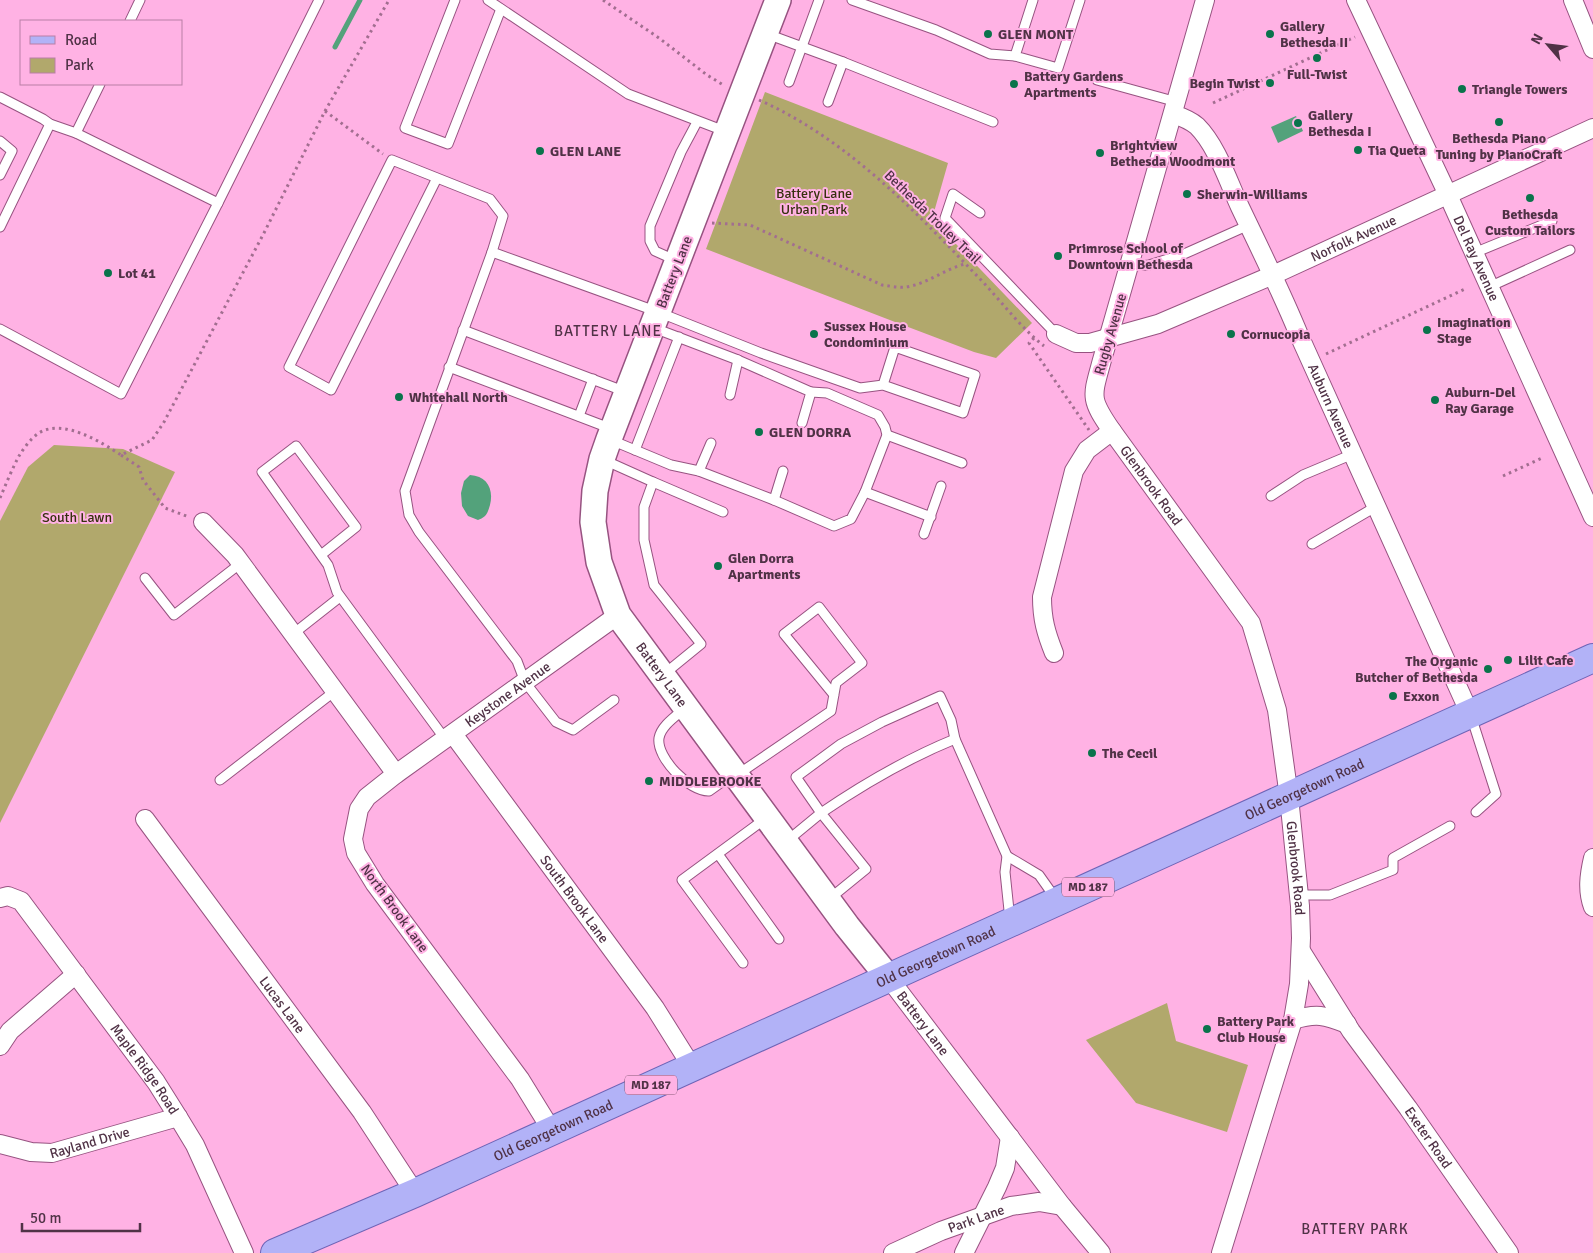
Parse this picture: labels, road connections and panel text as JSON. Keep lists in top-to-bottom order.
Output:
{
  "streets": {
    "main road": ["Old Georgetown Road", "MD 187"],
    "street": [
      "Norfolk Avenue",
      "Del Ray Avenue",
      "Battery Lane",
      "Rugby Avenue",
      "Auburn Avenue",
      "Glenbrook Road",
      "Keystone Avenue",
      "South Brook Lane",
      "North Brook Lane",
      "Lucas Lane",
      "Maple Ridge Road",
      "Exeter Road",
      "Rayland Drive",
      "Park Lane"
    ],
    "path": ["Bethesda Trolley Trail"]
  },
  "crossings": [
    ["Norfolk Avenue", "Del Ray Avenue"],
    ["Norfolk Avenue", "Rugby Avenue"],
    ["Norfolk Avenue", "Auburn Avenue"],
    ["Battery Lane", "Keystone Avenue"],
    ["Battery Lane", "Old Georgetown Road"],
    ["Battery Lane", "Park Lane"],
    ["Rugby Avenue", "Auburn Avenue"],
    ["Rugby Avenue", "Glenbrook Road"],
    ["Auburn Avenue", "Old Georgetown Road"],
    ["Glenbrook Road", "Old Georgetown Road"],
    ["Glenbrook Road", "Exeter Road"],
    ["Keystone Avenue", "South Brook Lane"],
    ["Keystone Avenue", "North Brook Lane"],
    ["Old Georgetown Road", "South Brook Lane"],
    ["Old Georgetown Road", "North Brook Lane"],
    ["Old Georgetown Road", "Lucas Lane"],
    ["Maple Ridge Road", "Rayland Drive"]
  ],
  "districts": ["BATTERY LANE", "BATTERY PARK"],
  "parks": ["Battery Lane Urban Park", "South Lawn"],
  "places": [
    "GLEN MONT",
    "Gallery Bethesda II",
    "Full-Twist",
    "Begin Twist",
    "Battery Gardens Apartments",
    "Triangle Towers",
    "Bethesda Piano Tuning by PianoCraft",
    "Gallery Bethesda I",
    "Tia Queta",
    "GLEN LANE",
    "Brightview Bethesda Woodmont",
    "Sherwin-Williams",
    "Bethesda Custom Tailors",
    "Primrose School of Downtown Bethesda",
    "Lot 41",
    "Imagination Stage",
    "Sussex House Condominium",
    "Cornucopia",
    "Whitehall North",
    "Auburn-Del Ray Garage",
    "GLEN DORRA",
    "Glen Dorra Apartments",
    "Lilit Cafe",
    "The Organic Butcher of Bethesda",
    "Exxon",
    "The Cecil",
    "MIDDLEBROOKE",
    "Battery Park Club House"
  ],
  "legend": ["Road", "Park"],
  "scale_bar": "50 m",
  "north": "top left"
}
